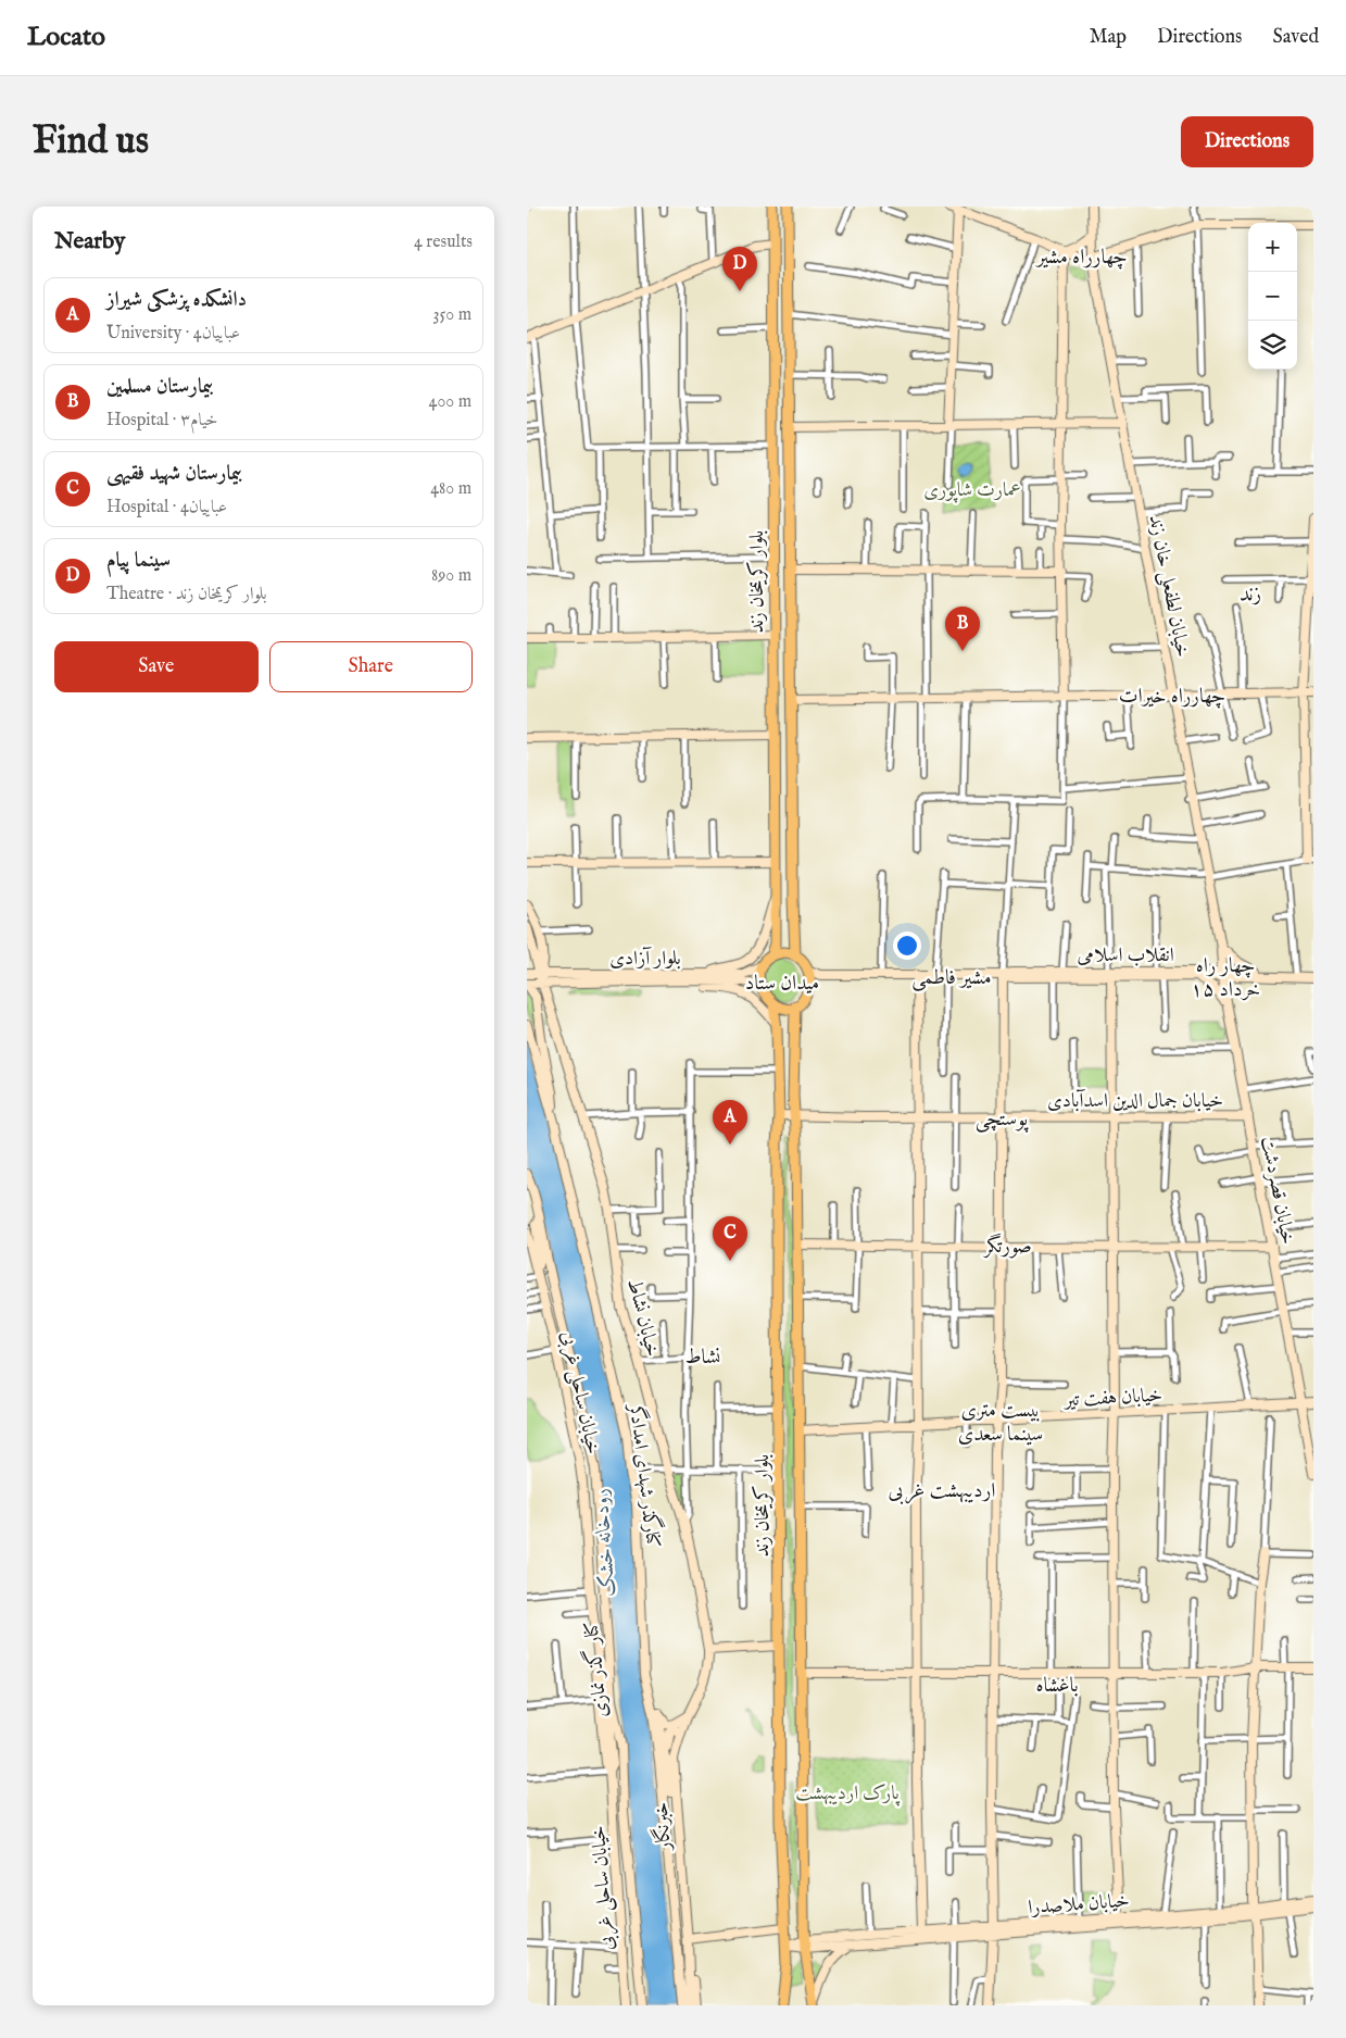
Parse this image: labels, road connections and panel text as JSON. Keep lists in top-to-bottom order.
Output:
{
  "streets": {
    "main road": [
      "بلوار کریمخان زند",
      "خیابان لطفعلی خان زند",
      "انقلاب اسلامی",
      "بلوار آزادی",
      "خیابان جمال الدین اسدآبادی",
      "خیابان قصردشت",
      "خیابان نشاط",
      "خیابان ساحلی غربی",
      "خیابان هفت تیر",
      "کنارگذر شهدای امدادگر",
      "کنار گذر نمازی",
      "خبرنگار",
      "خیابان ملاصدرا"
    ]
  },
  "crossings": [
    ["بلوار کریمخان زند", "انقلاب اسلامی"],
    ["بلوار کریمخان زند", "بلوار آزادی"],
    ["بلوار کریمخان زند", "خیابان جمال الدین اسدآبادی"],
    ["بلوار کریمخان زند", "خیابان هفت تیر"],
    ["بلوار کریمخان زند", "خیابان ملاصدرا"],
    ["خیابان لطفعلی خان زند", "انقلاب اسلامی"],
    ["خیابان لطفعلی خان زند", "خیابان قصردشت"],
    ["انقلاب اسلامی", "بلوار آزادی"],
    ["انقلاب اسلامی", "خیابان قصردشت"],
    ["بلوار آزادی", "خیابان نشاط"],
    ["خیابان جمال الدین اسدآبادی", "خیابان قصردشت"],
    ["خیابان قصردشت", "خیابان هفت تیر"],
    ["خیابان نشاط", "خبرنگار"]
  ],
  "districts": [
    "چهارراه مشیر",
    "زند",
    "چهارراه خیرات",
    "چهار راه ۱۵ خرداد",
    "مشیر فاطمی",
    "میدان ستاد",
    "پوستچی",
    "صورتگر",
    "نشاط",
    "بیست متری سینما سعدی",
    "اردیبهشت غربی",
    "باغشاه"
  ],
  "water": ["رودخانه خشک"],
  "parks": ["عمارت شاپوری", "پارک اردیبهشت"],
  "page": {
    "header": "Locato",
    "nav": ["Map", "Directions", "Saved"],
    "buttons": [
      "Directions",
      ["Save", "Share"]
    ],
    "title": "Find us",
    "heading": ["Nearby", "4 results"],
    "map_buttons": ["+", "−"],
    "pins": [
      "D",
      "B",
      "A",
      "C"
    ],
    "list": [
      {
        "mark": "A",
        "name": "دانشکده پزشکی شیراز",
        "note": "University · عباییان4",
        "value": "350 m"
      },
      {
        "mark": "B",
        "name": "بیمارستان مسلمین",
        "note": "Hospital · خیام۳",
        "value": "400 m"
      },
      {
        "mark": "C",
        "name": "بیمارستان شهید فقیهی",
        "note": "Hospital · عباییان4",
        "value": "480 m"
      },
      {
        "mark": "D",
        "name": "سینما پیام",
        "note": "Theatre · بلوار کریمخان زند",
        "value": "890 m"
      }
    ]
  }
}
